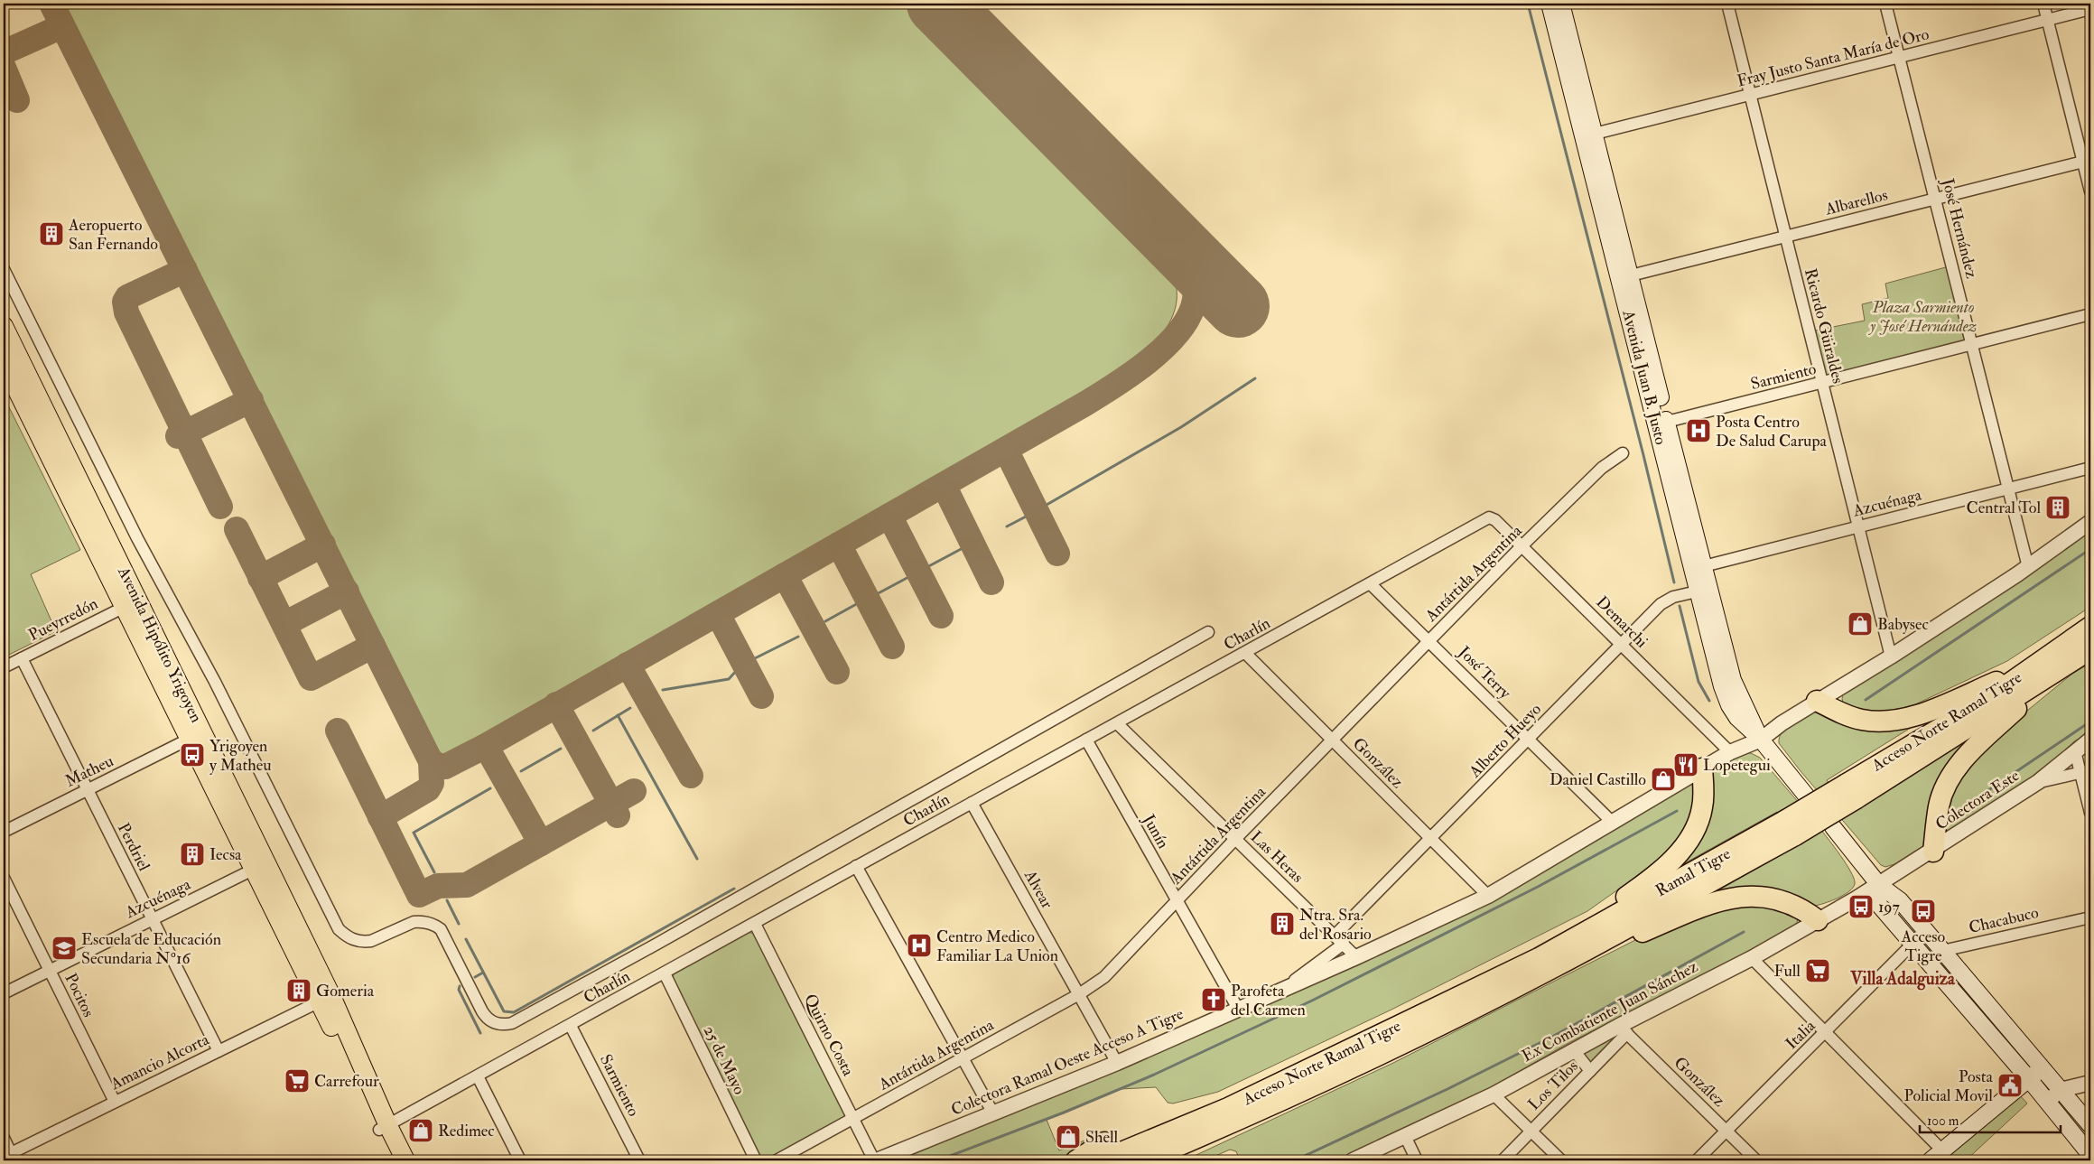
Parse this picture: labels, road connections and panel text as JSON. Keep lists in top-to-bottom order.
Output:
{
  "streets": {
    "highway": ["Acceso Norte Ramal Tigre", "Ramal Tigre"],
    "main road": ["Avenida Juan B. Justo", "Avenida Hipólito Yrigoyen"],
    "street": [
      "Fray Justo Santa María de Oro",
      "Albarellos",
      "José Hernández",
      "Ricardo Güiraldes",
      "Sarmiento",
      "Azcuénaga",
      "Antártida Argentina",
      "Pueyrredón",
      "Demarchi",
      "Charlín",
      "José Terry",
      "Alberto Hueyo",
      "González",
      "Matheu",
      "Colectora Este",
      "Junín",
      "Perdriel",
      "Las Heras",
      "Alvear",
      "Chacabuco",
      "Pocitos",
      "Ex Combatiente Juan Sánchez",
      "Quirno Costa",
      "Italia",
      "25 de Mayo",
      "Amancio Alcorta",
      "Colectora Ramal Oeste Acceso A Tigre",
      "Los Tilos"
    ]
  },
  "crossings": [
    ["Fray Justo Santa María de Oro", "José Hernández"],
    ["Fray Justo Santa María de Oro", "Ricardo Güiraldes"],
    ["Fray Justo Santa María de Oro", "Avenida Juan B. Justo"],
    ["Albarellos", "José Hernández"],
    ["Albarellos", "Ricardo Güiraldes"],
    ["Albarellos", "Avenida Juan B. Justo"],
    ["José Hernández", "Sarmiento"],
    ["José Hernández", "Azcuénaga"],
    ["José Hernández", "Colectora Ramal Oeste Acceso A Tigre"],
    ["Ricardo Güiraldes", "Sarmiento"],
    ["Ricardo Güiraldes", "Azcuénaga"],
    ["Ricardo Güiraldes", "Colectora Ramal Oeste Acceso A Tigre"],
    ["Sarmiento", "Avenida Juan B. Justo"],
    ["Sarmiento", "Charlín"],
    ["Avenida Juan B. Justo", "Azcuénaga"],
    ["Avenida Juan B. Justo", "Alberto Hueyo"],
    ["Avenida Juan B. Justo", "Colectora Ramal Oeste Acceso A Tigre"],
    ["Azcuénaga", "Avenida Hipólito Yrigoyen"],
    ["Azcuénaga", "Perdriel"],
    ["Azcuénaga", "Pocitos"],
    ["Antártida Argentina", "Demarchi"],
    ["Antártida Argentina", "José Terry"],
    ["Antártida Argentina", "González"],
    ["Antártida Argentina", "Junín"],
    ["Antártida Argentina", "Las Heras"],
    ["Antártida Argentina", "Alvear"],
    ["Antártida Argentina", "Quirno Costa"],
    ["Pueyrredón", "Avenida Hipólito Yrigoyen"],
    ["Pueyrredón", "Perdriel"],
    ["Demarchi", "Charlín"],
    ["Demarchi", "Alberto Hueyo"],
    ["Demarchi", "Colectora Ramal Oeste Acceso A Tigre"],
    ["Charlín", "Avenida Hipólito Yrigoyen"],
    ["Charlín", "José Terry"],
    ["Charlín", "González"],
    ["Charlín", "Junín"],
    ["Charlín", "Las Heras"],
    ["Charlín", "Alvear"],
    ["Charlín", "Quirno Costa"],
    ["Charlín", "25 de Mayo"],
    ["Avenida Hipólito Yrigoyen", "Matheu"],
    ["Avenida Hipólito Yrigoyen", "Amancio Alcorta"],
    ["José Terry", "Alberto Hueyo"],
    ["José Terry", "Colectora Ramal Oeste Acceso A Tigre"],
    ["Acceso Norte Ramal Tigre", "Ramal Tigre"],
    ["Alberto Hueyo", "González"],
    ["Alberto Hueyo", "Las Heras"],
    ["Alberto Hueyo", "Colectora Ramal Oeste Acceso A Tigre"],
    ["González", "Ex Combatiente Juan Sánchez"],
    ["González", "Italia"],
    ["González", "Colectora Ramal Oeste Acceso A Tigre"],
    ["González", "Los Tilos"],
    ["Matheu", "Perdriel"],
    ["Colectora Este", "Ex Combatiente Juan Sánchez"],
    ["Junín", "Colectora Ramal Oeste Acceso A Tigre"],
    ["Perdriel", "Amancio Alcorta"],
    ["Las Heras", "Colectora Ramal Oeste Acceso A Tigre"],
    ["Alvear", "Colectora Ramal Oeste Acceso A Tigre"],
    ["Pocitos", "Amancio Alcorta"],
    ["Ex Combatiente Juan Sánchez", "Los Tilos"],
    ["Quirno Costa", "Colectora Ramal Oeste Acceso A Tigre"]
  ],
  "districts": ["Villa Adalguiza"],
  "parks": ["Plaza Sarmiento y José Hernández"],
  "places": {
    "building": [
      "Aeropuerto San Fernando",
      "Central Tol",
      "Iecsa",
      "Ntra. Sra. del Rosario",
      "Gomeria"
    ],
    "hospital": ["Posta Centro De Salud Carupa", "Centro Medico Familiar La Union"],
    "shop": [
      "Babysec",
      "Daniel Castillo",
      "Redimec",
      "Shell"
    ],
    "bus stop": ["Yrigoyen y Matheu", "197", "Acceso Tigre"],
    "restaurant": ["Lopetegui"],
    "school or university": ["Escuela de Educación Secundaria Nº16"],
    "supermarket": ["Full", "Carrefour"],
    "church": ["Parofeta del Carmen"],
    "public building": ["Posta Policial Movil"]
  },
  "scale_bar": "100 m"
}
